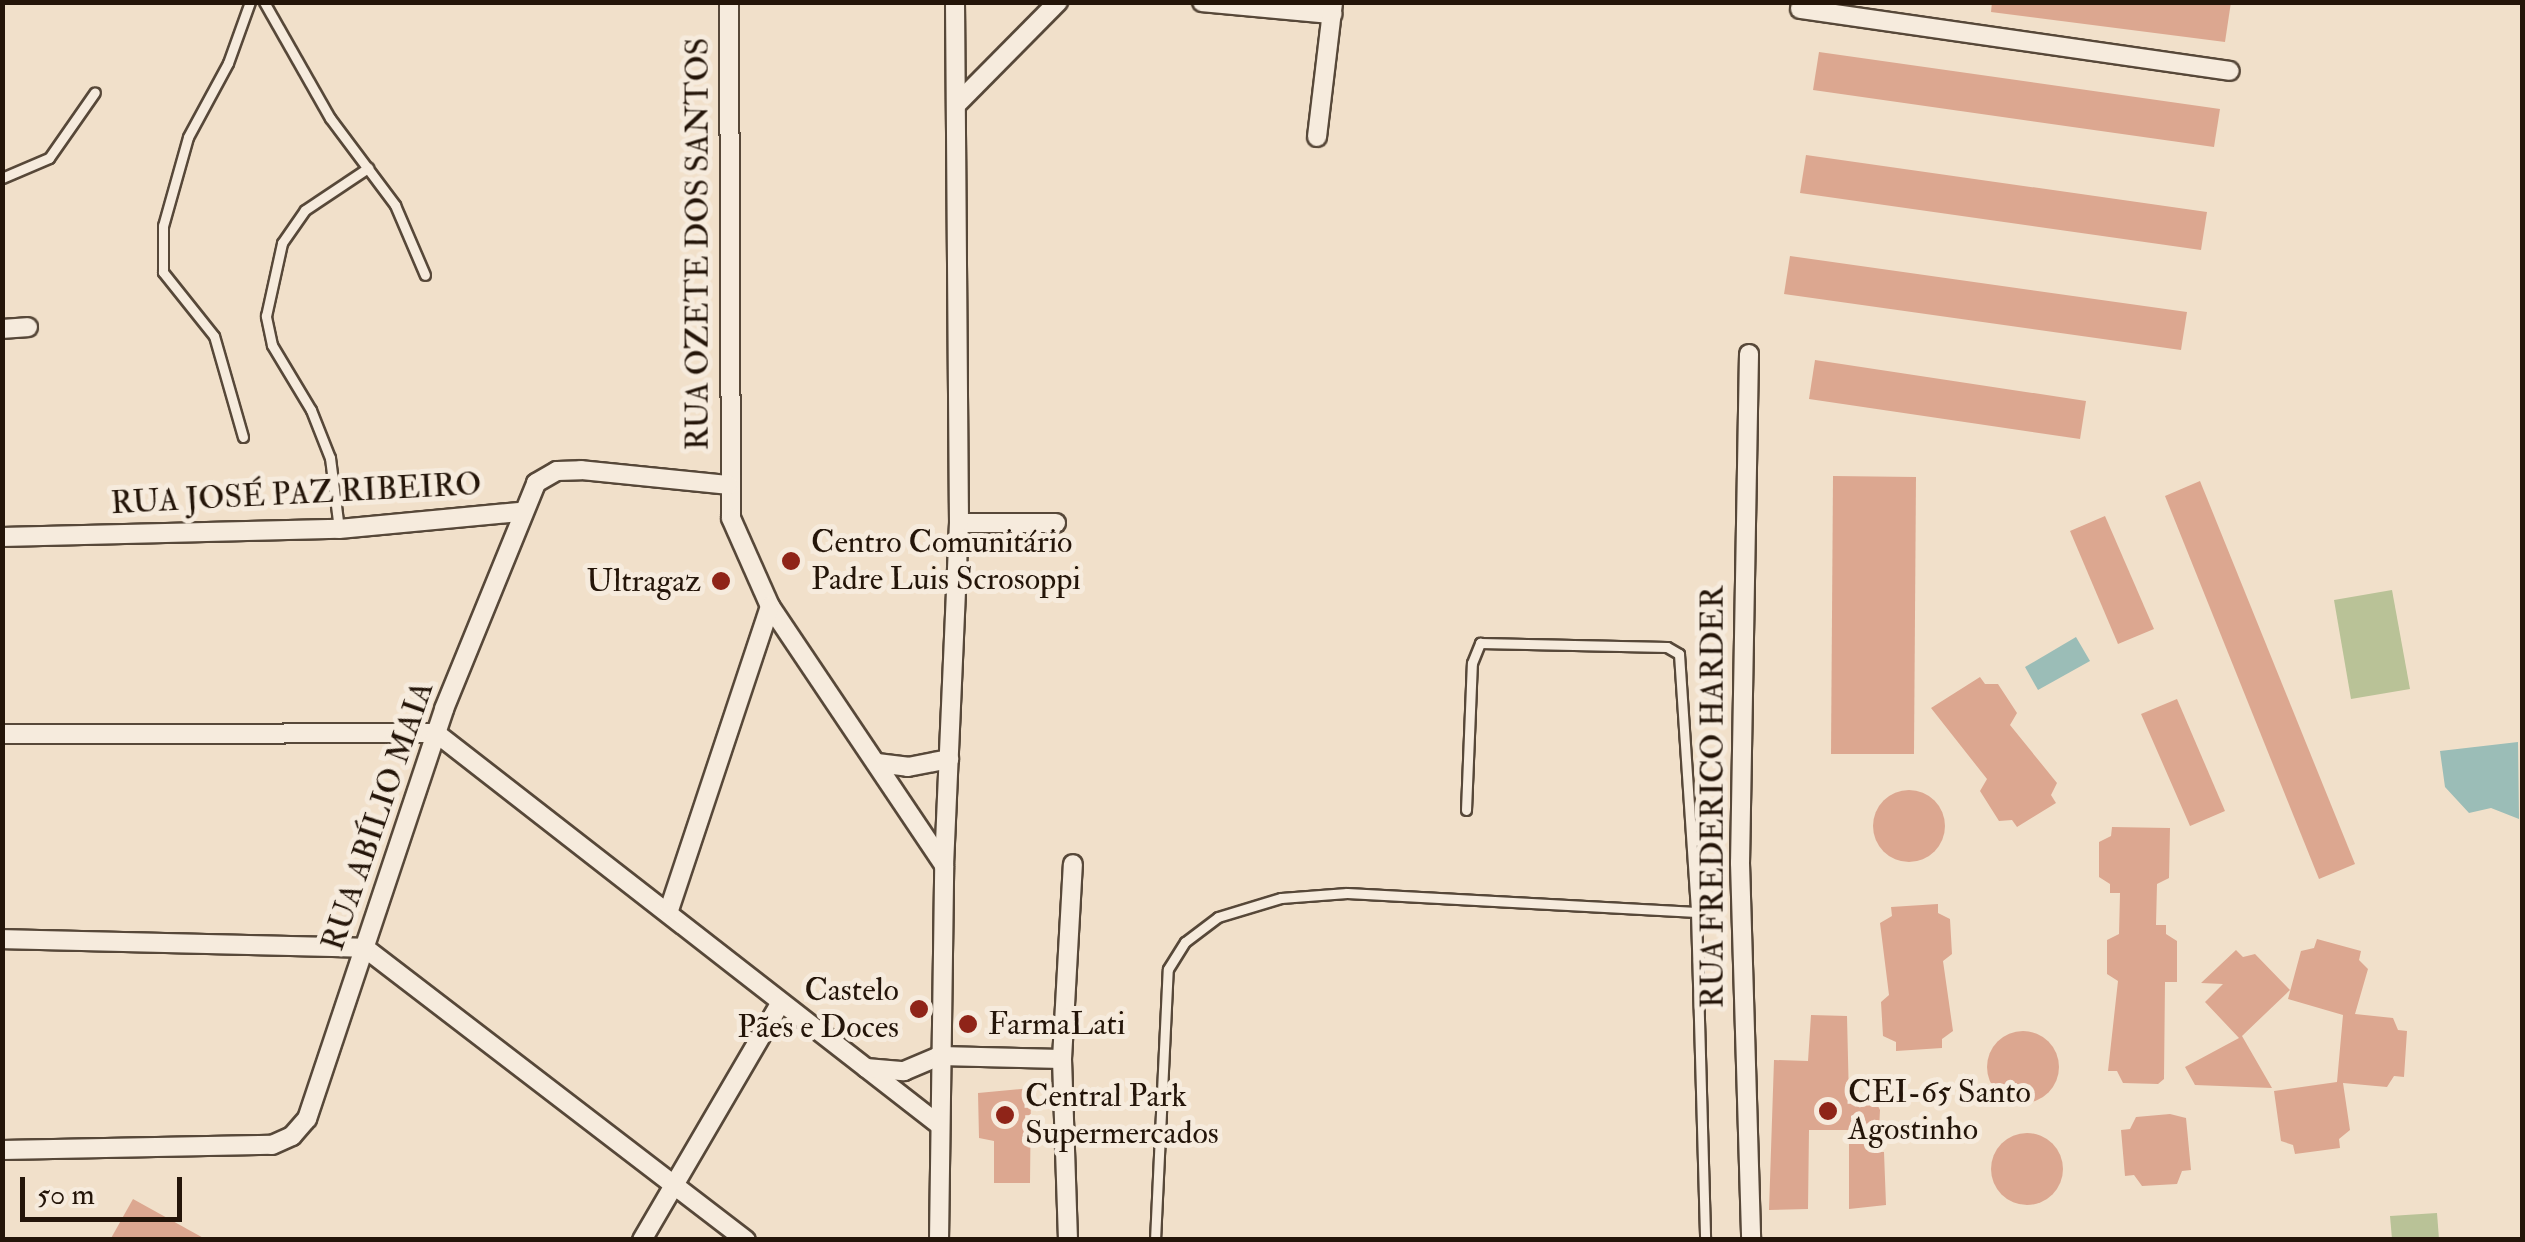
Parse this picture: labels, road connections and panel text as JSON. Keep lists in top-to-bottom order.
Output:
{
  "streets": {
    "street": [
      "RUA OZETE DOS SANTOS",
      "RUA JOSÉ PAZ RIBEIRO",
      "RUA FREDERICO HARDER",
      "RUA ABÍLIO MAIA"
    ]
  },
  "crossings": [
    ["RUA OZETE DOS SANTOS", "RUA JOSÉ PAZ RIBEIRO"],
    ["RUA JOSÉ PAZ RIBEIRO", "RUA ABÍLIO MAIA"]
  ],
  "places": [
    "Centro Comunitário Padre Luis Scrosoppi",
    "Ultragaz",
    "Castelo Pães e Doces",
    "FarmaLati",
    "CEI-65 Santo Agostinho",
    "Central Park Supermercados"
  ],
  "scale_bar": "50 m"
}
